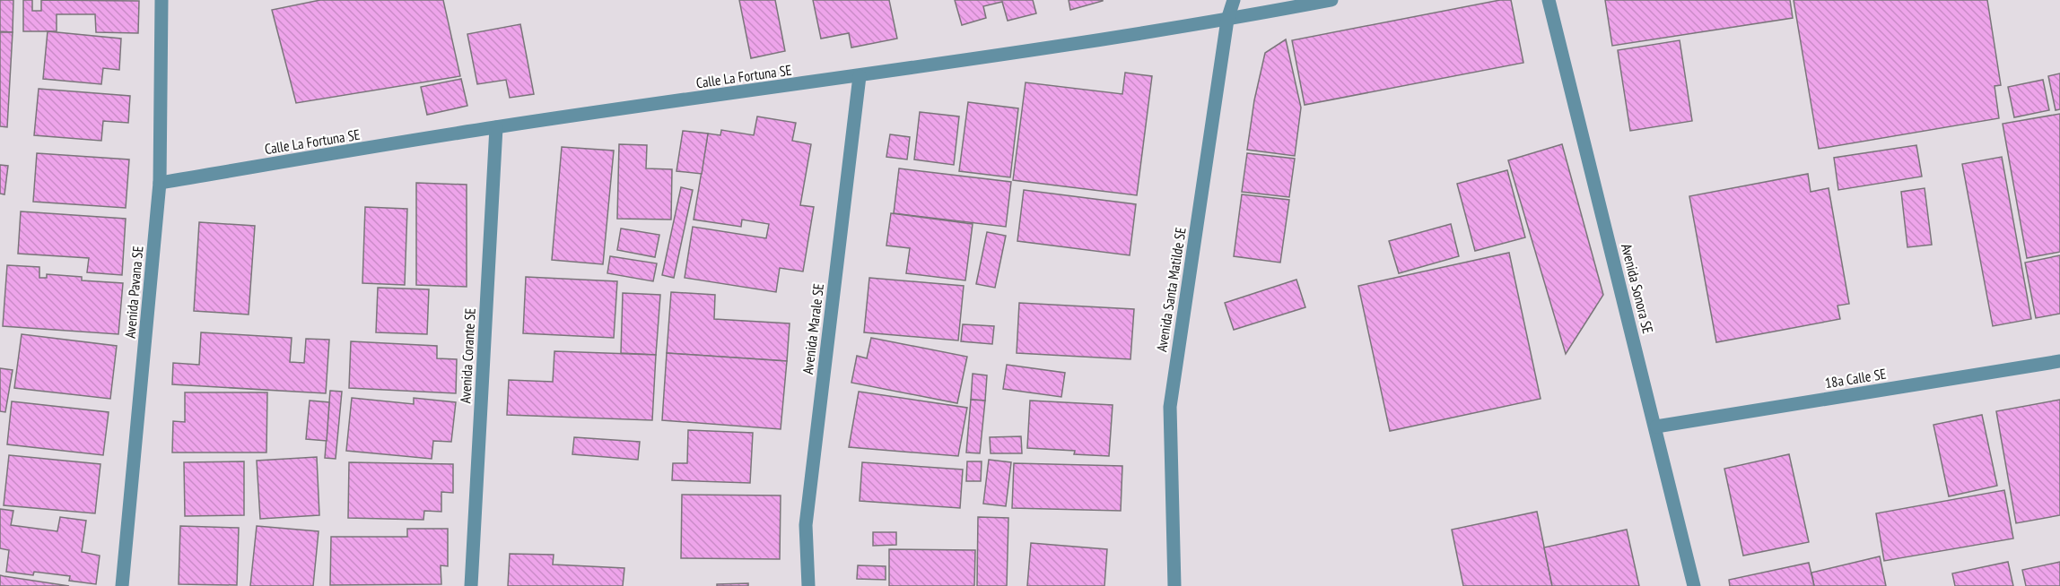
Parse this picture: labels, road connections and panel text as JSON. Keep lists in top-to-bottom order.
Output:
{
  "streets": {
    "street": [
      "Calle La Fortuna SE",
      "Avenida Sonora SE",
      "Avenida Santa Matilde SE",
      "Avenida Pavana SE",
      "Avenida Marale SE",
      "Avenida Corante SE",
      "18a Calle SE"
    ]
  },
  "crossings": [
    ["Calle La Fortuna SE", "Avenida Santa Matilde SE"],
    ["Calle La Fortuna SE", "Avenida Pavana SE"],
    ["Calle La Fortuna SE", "Avenida Marale SE"],
    ["Calle La Fortuna SE", "Avenida Corante SE"],
    ["Avenida Sonora SE", "18a Calle SE"]
  ]
}
